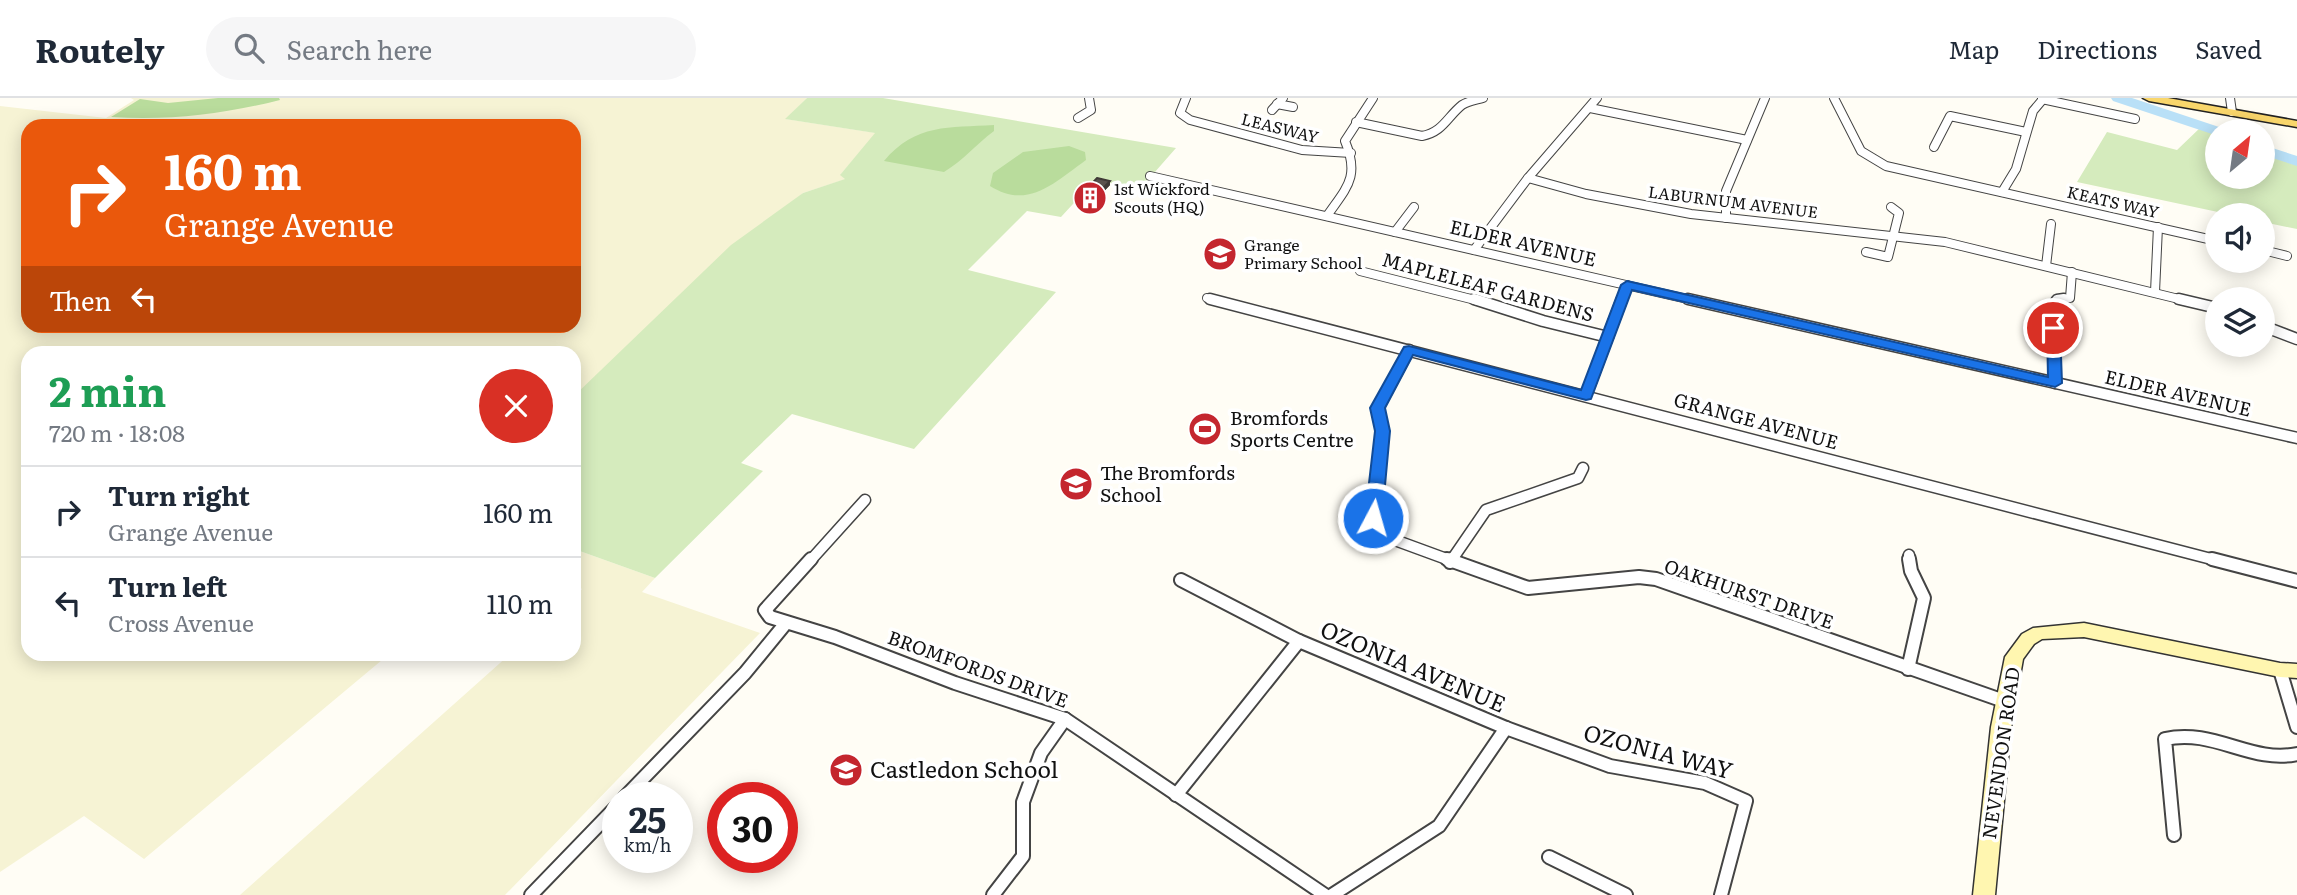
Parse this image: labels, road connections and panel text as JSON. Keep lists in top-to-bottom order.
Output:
{
  "streets": {
    "street": [
      "LEASWAY",
      "LABURNUM AVENUE",
      "KEATS WAY",
      "ELDER AVENUE",
      "MAPLELEAF GARDENS",
      "GRANGE AVENUE",
      "OAKHURST DRIVE",
      "OZONIA AVENUE",
      "BROMFORDS DRIVE",
      "OZONIA WAY",
      "NEVENDON ROAD"
    ]
  },
  "crossings": [
    ["GRANGE AVENUE", "OAKHURST DRIVE"],
    ["OAKHURST DRIVE", "NEVENDON ROAD"],
    ["OZONIA AVENUE", "BROMFORDS DRIVE"],
    ["OZONIA AVENUE", "OZONIA WAY"]
  ],
  "places": {
    "building": ["1st Wickford Scouts (HQ)"],
    "school or university": ["Grange Primary School", "The Bromfords School", "Castledon School"],
    "sports": ["Bromfords Sports Centre"]
  },
  "north": "top right",
  "page": {
    "header": "Routely",
    "search": "Search here",
    "nav": ["Map", "Directions", "Saved"],
    "turn": ["160 m", "Grange Avenue"],
    "then": "Then",
    "heading": ["2 min", "720 m · 18:08"],
    "list": [
      {
        "name": "Turn right",
        "note": "Grange Avenue",
        "value": "160 m"
      },
      {
        "name": "Turn left",
        "note": "Cross Avenue",
        "value": "110 m"
      }
    ],
    "speed": "25 km/h",
    "limit": "30"
  }
}
